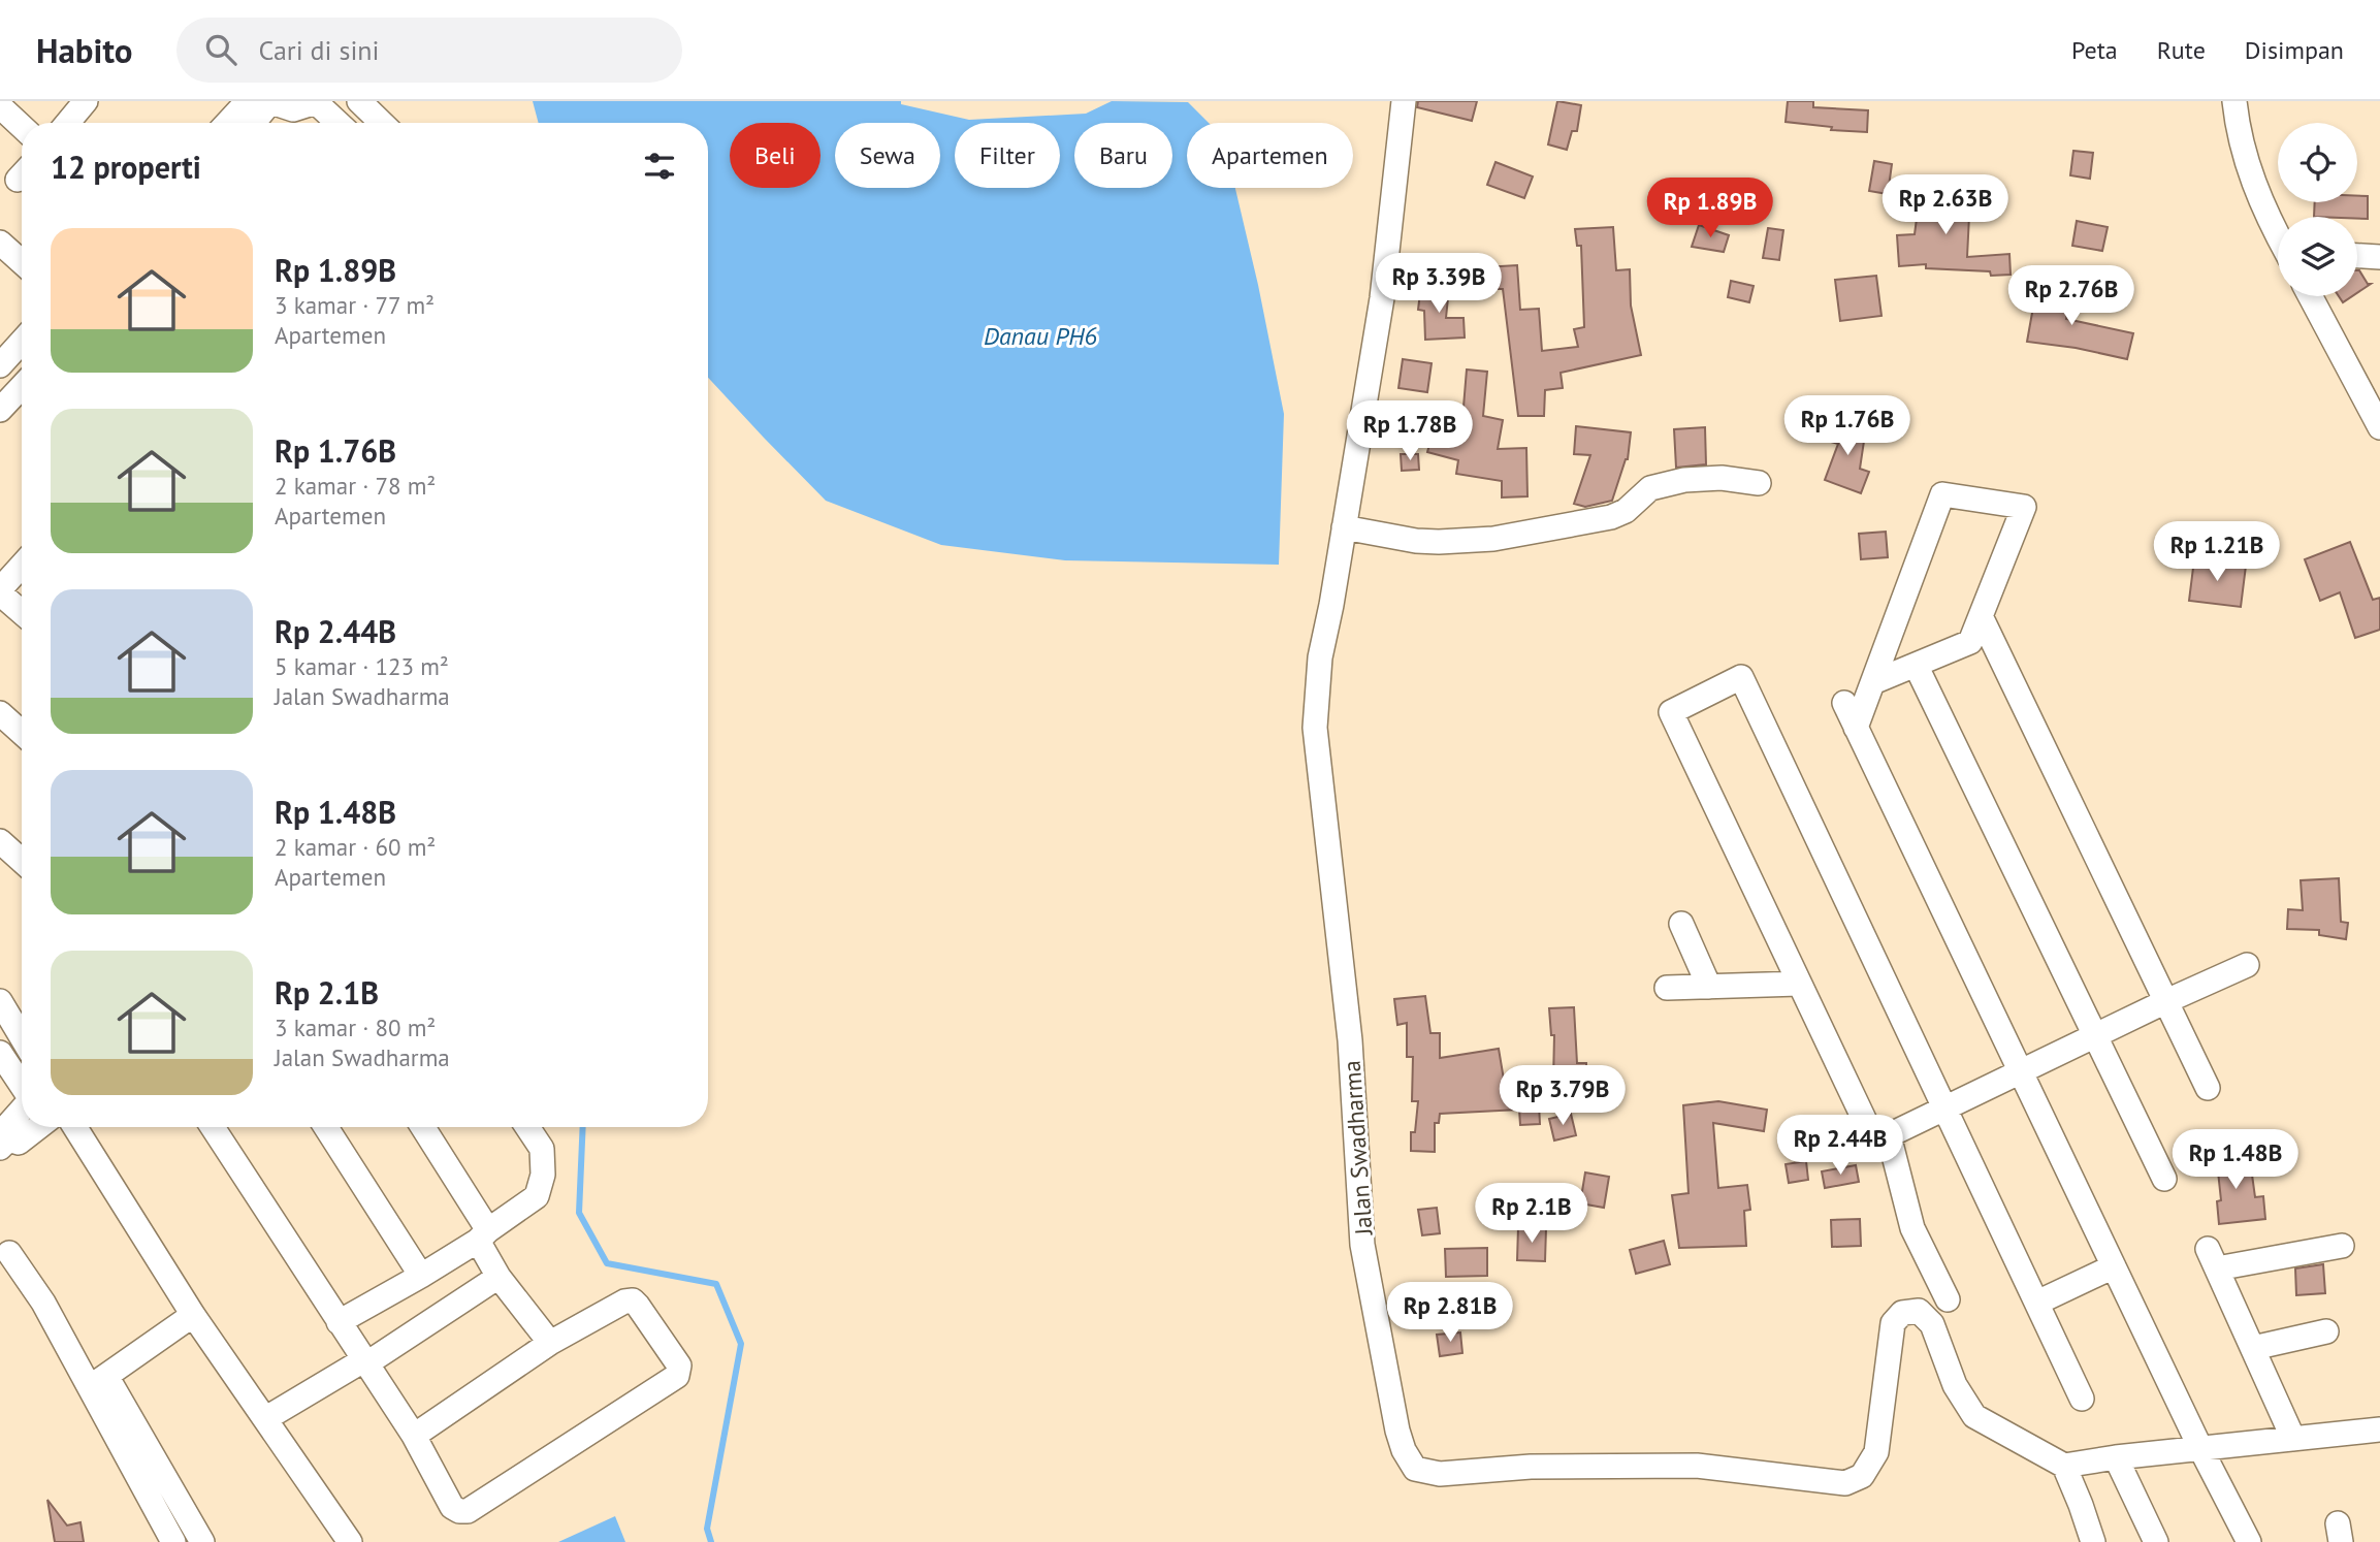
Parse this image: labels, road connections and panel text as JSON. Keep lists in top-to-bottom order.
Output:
{
  "streets": {
    "street": ["Jalan Swadharma"]
  },
  "water": ["Danau PH6"],
  "page": {
    "header": "Habito",
    "search": "Cari di sini",
    "nav": ["Peta", "Rute", "Disimpan"],
    "chip": [
      "Beli",
      "Sewa",
      "Filter",
      "Baru",
      "Apartemen"
    ],
    "heading": "12 properti",
    "price": [
      "Rp 2.63B",
      "Rp 1.89B",
      "Rp 3.39B",
      "Rp 2.76B",
      "Rp 1.76B",
      "Rp 1.78B",
      "Rp 1.21B",
      "Rp 3.79B",
      "Rp 2.44B",
      "Rp 1.48B",
      "Rp 2.1B",
      "Rp 2.81B"
    ],
    "list": [
      {
        "name": "Rp 1.89B",
        "note": "3 kamar · 77 m² · Apartemen"
      },
      {
        "name": "Rp 1.76B",
        "note": "2 kamar · 78 m² · Apartemen"
      },
      {
        "name": "Rp 2.44B",
        "note": "5 kamar · 123 m² · Jalan Swadharma"
      },
      {
        "name": "Rp 1.48B",
        "note": "2 kamar · 60 m² · Apartemen"
      },
      {
        "name": "Rp 2.1B",
        "note": "3 kamar · 80 m² · Jalan Swadharma"
      }
    ]
  }
}
